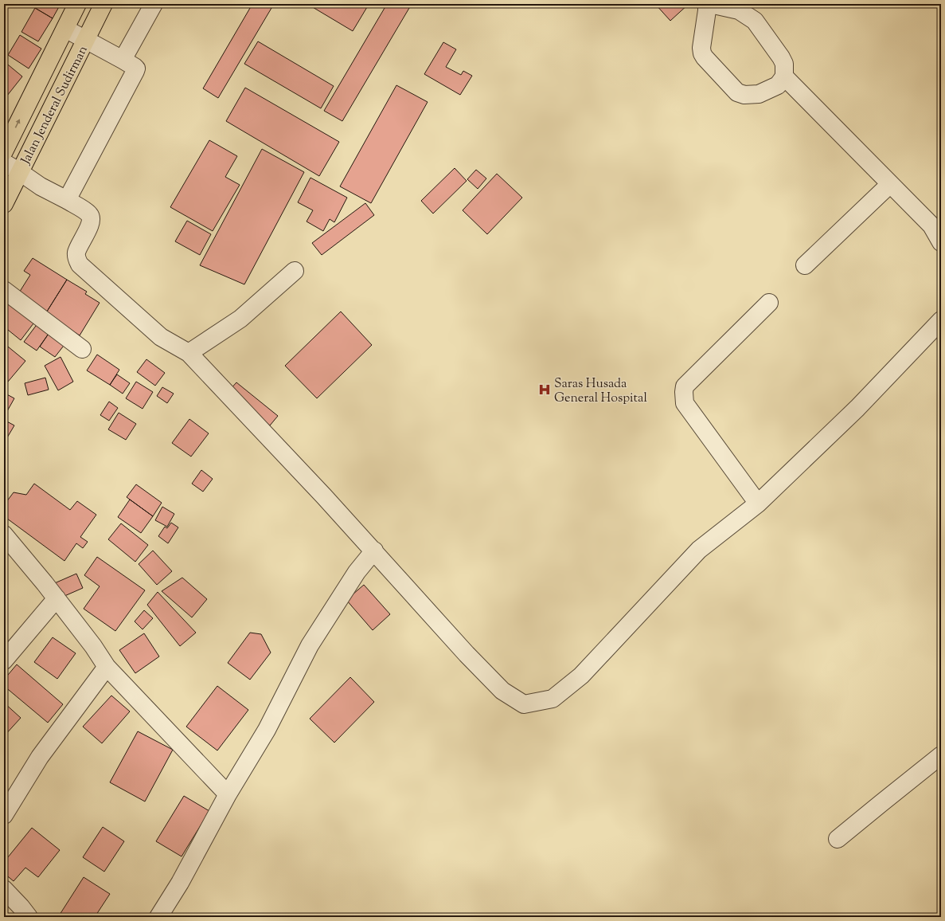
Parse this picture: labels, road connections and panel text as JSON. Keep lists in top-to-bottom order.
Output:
{
  "streets": {
    "main road": ["Jalan Jenderal Sudirman"]
  },
  "places": {
    "hospital": ["Saras Husada General Hospital"]
  }
}
